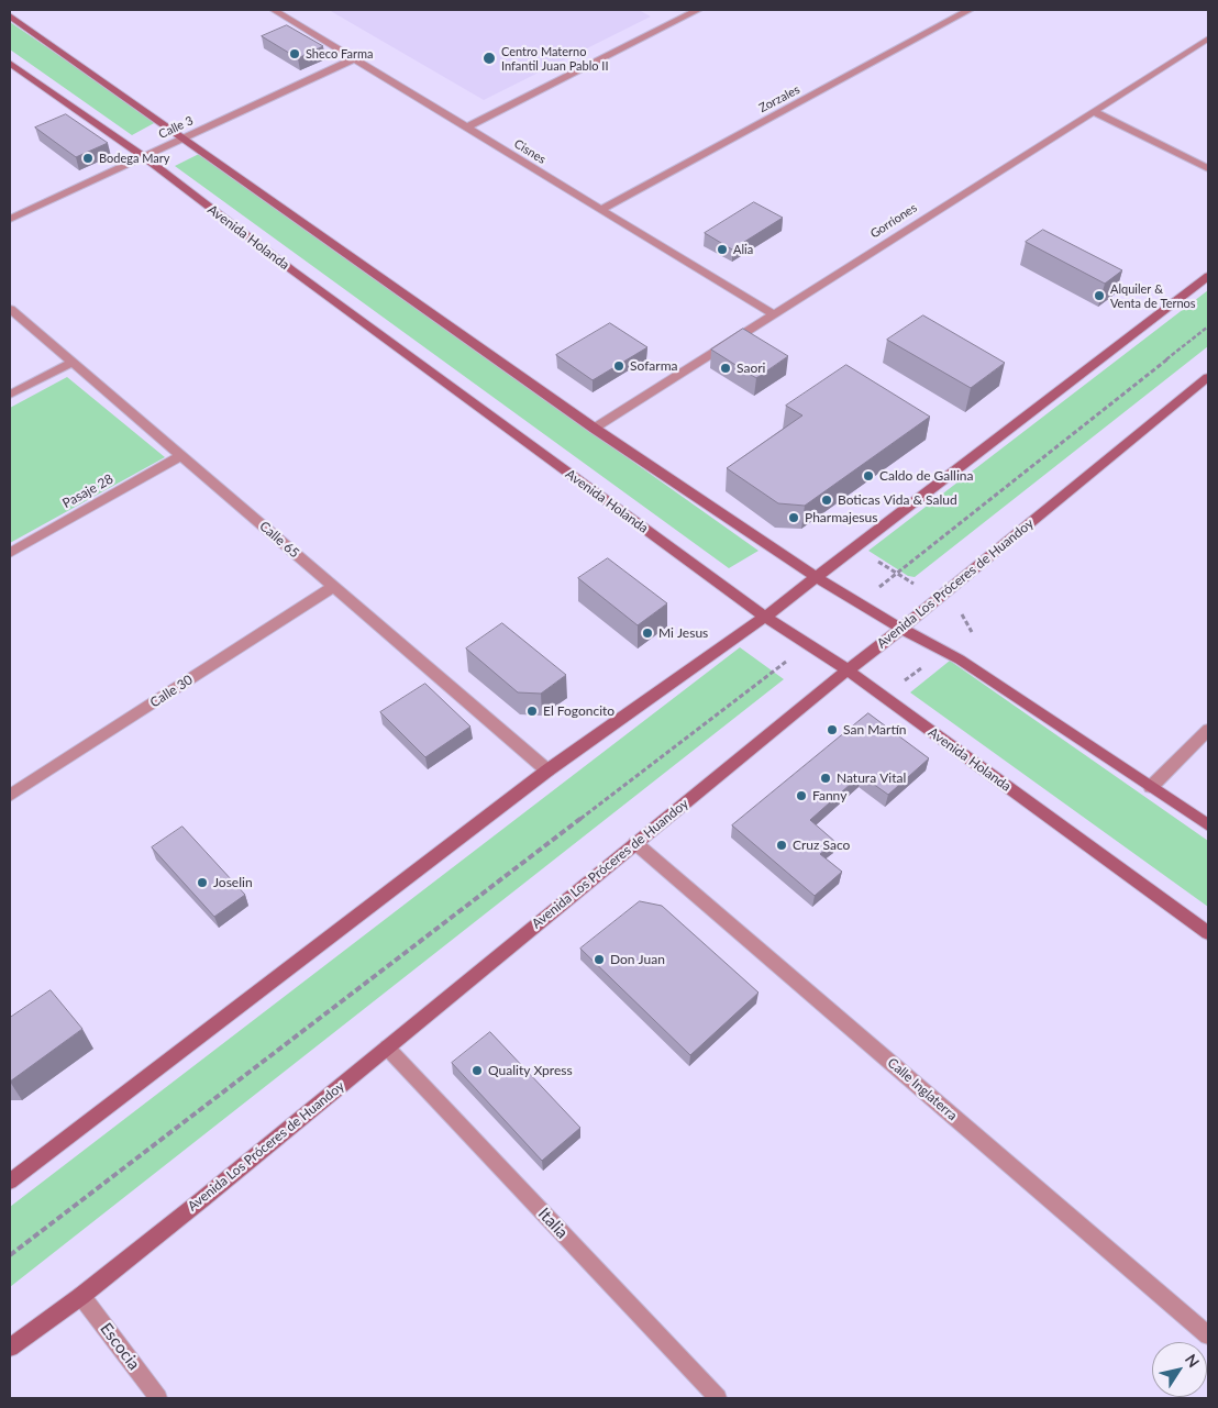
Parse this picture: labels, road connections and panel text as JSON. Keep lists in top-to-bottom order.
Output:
{
  "streets": {
    "street": [
      "Zorzales",
      "Calle 3",
      "Cisnes",
      "Gorriones",
      "Avenida Holanda",
      "Pasaje 28",
      "Calle 65",
      "Avenida Los Próceres de Huandoy",
      "Calle 30",
      "Calle Inglaterra",
      "Italia",
      "Escocia"
    ]
  },
  "crossings": [
    ["Zorzales", "Cisnes"],
    ["Calle 3", "Cisnes"],
    ["Calle 3", "Avenida Holanda"],
    ["Cisnes", "Gorriones"],
    ["Avenida Holanda", "Avenida Los Próceres de Huandoy"],
    ["Pasaje 28", "Calle 65"],
    ["Calle 65", "Calle 30"],
    ["Avenida Los Próceres de Huandoy", "Calle Inglaterra"],
    ["Avenida Los Próceres de Huandoy", "Italia"],
    ["Avenida Los Próceres de Huandoy", "Escocia"]
  ],
  "places": [
    "Sheco Farma",
    "Centro Materno Infantil Juan Pablo II",
    "Bodega Mary",
    "Alia",
    "Alquiler & Venta de Ternos",
    "Sofarma",
    "Saori",
    "Caldo de Gallina",
    "Boticas Vida & Salud",
    "Pharmajesus",
    "Mi Jesus",
    "El Fogoncito",
    "San Martín",
    "Natura Vital",
    "Fanny",
    "Cruz Saco",
    "Joselin",
    "Don Juan",
    "Quality Xpress"
  ],
  "north": "top right"
}
